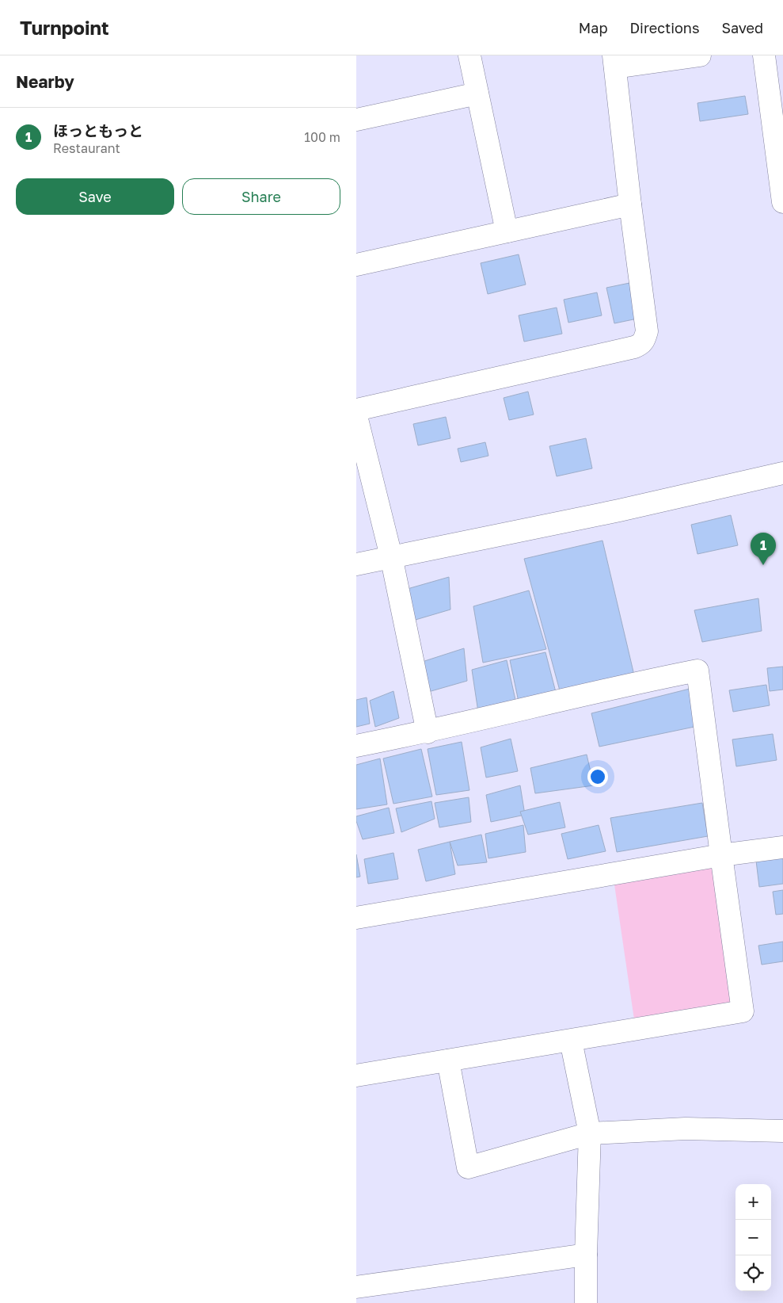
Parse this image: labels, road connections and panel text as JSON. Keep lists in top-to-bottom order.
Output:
{
  "page": {
    "header": "Turnpoint",
    "nav": ["Map", "Directions", "Saved"],
    "heading": "Nearby",
    "list": [
      {
        "mark": "1",
        "name": "ほっともっと",
        "note": "Restaurant",
        "value": "100 m"
      }
    ],
    "buttons": ["Save", "Share"],
    "pins": "1",
    "map_buttons": ["+", "−"]
  }
}
